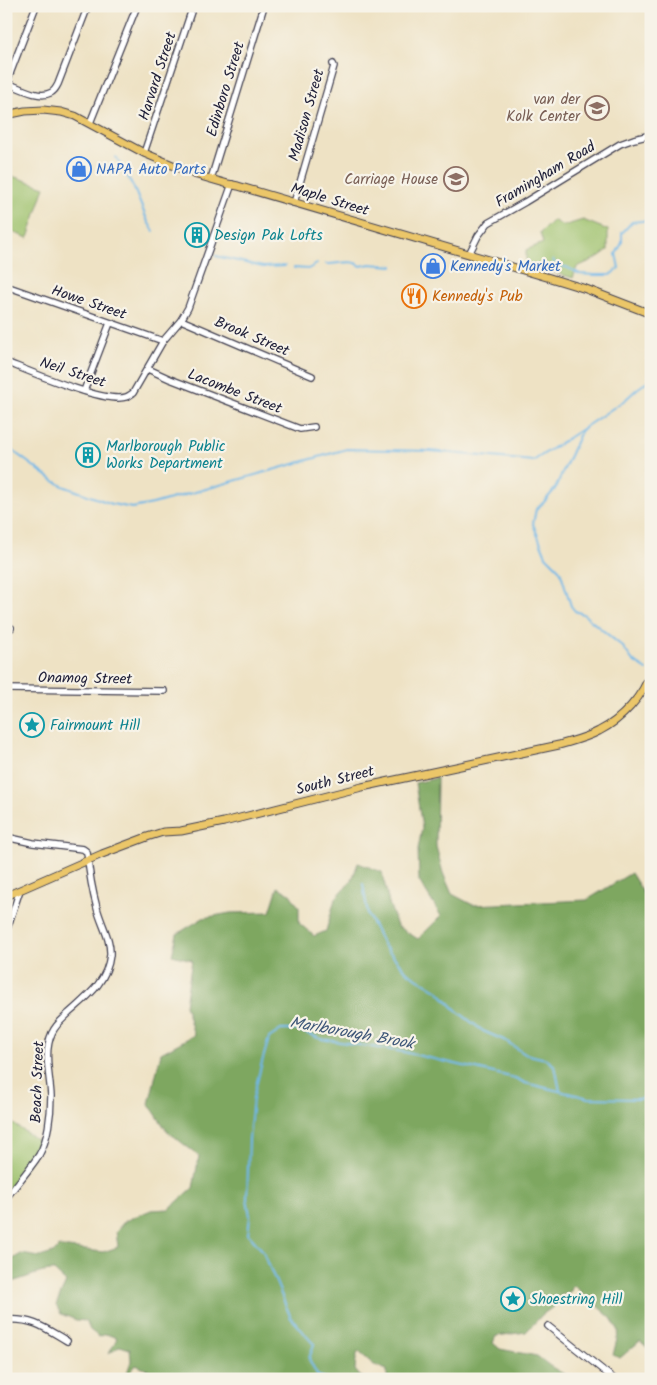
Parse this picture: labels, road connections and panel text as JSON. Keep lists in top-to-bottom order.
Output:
{
  "streets": {
    "main road": ["Maple Street", "South Street"],
    "street": [
      "Harvard Street",
      "Edinboro Street",
      "Madison Street",
      "Framingham Road",
      "Howe Street",
      "Brook Street",
      "Neil Street",
      "Lacombe Street",
      "Onamog Street",
      "Beach Street"
    ]
  },
  "crossings": [
    ["Harvard Street", "Maple Street"],
    ["Edinboro Street", "Maple Street"],
    ["Madison Street", "Maple Street"],
    ["Framingham Road", "Maple Street"],
    ["Maple Street", "Neil Street"],
    ["Howe Street", "Neil Street"],
    ["Brook Street", "Neil Street"],
    ["Neil Street", "Lacombe Street"],
    ["South Street", "Beach Street"]
  ],
  "water": ["Marlborough Brook"],
  "places": {
    "school or university": ["van der Kolk Center", "Carriage House"],
    "shop": ["NAPA Auto Parts", "Kennedy's Market"],
    "building": ["Design Pak Lofts", "Marlborough Public Works Department"],
    "restaurant": ["Kennedy's Pub"],
    "place": ["Fairmount Hill", "Shoestring Hill"]
  }
}
